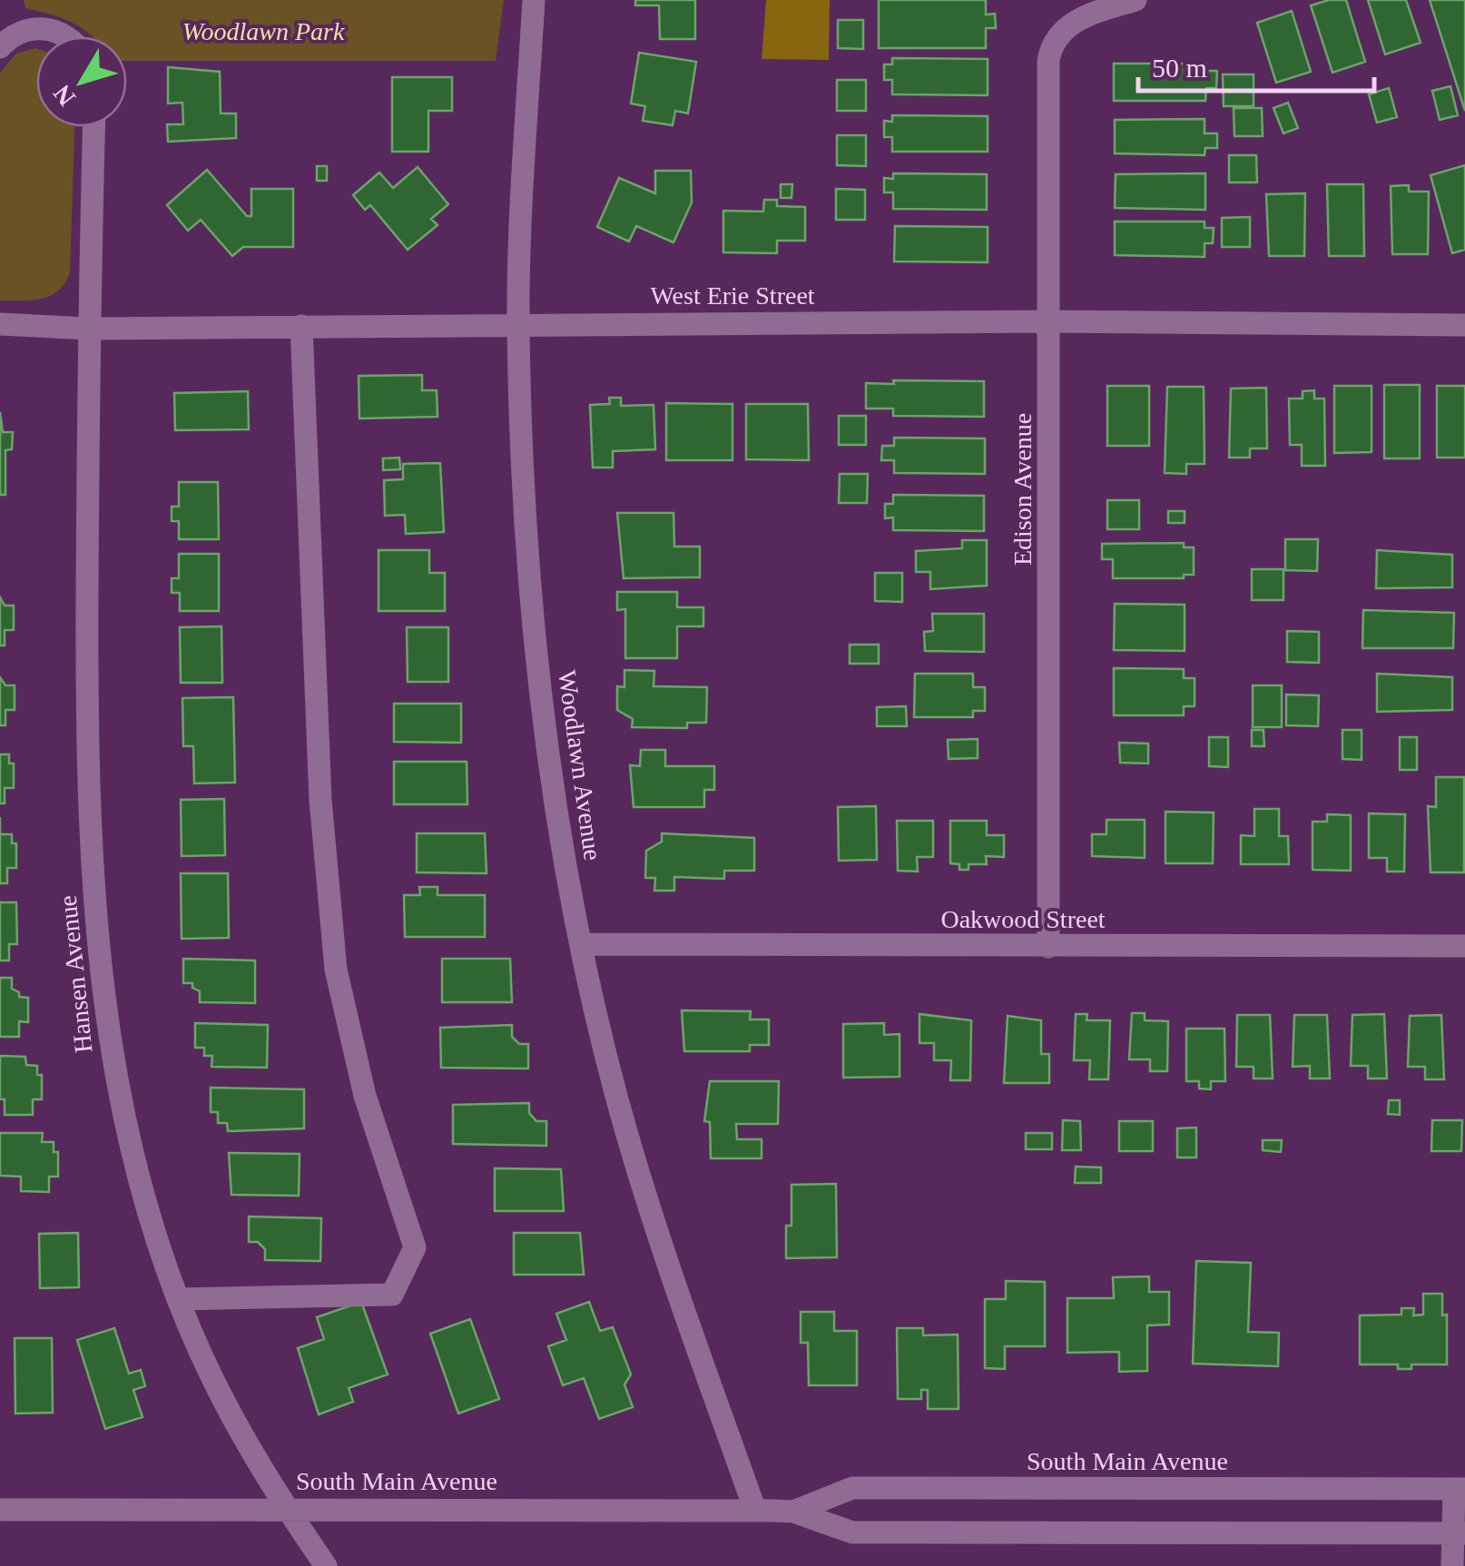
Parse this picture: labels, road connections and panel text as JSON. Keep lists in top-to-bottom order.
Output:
{
  "streets": {
    "street": [
      "West Erie Street",
      "Edison Avenue",
      "Woodlawn Avenue",
      "Oakwood Street",
      "Hansen Avenue",
      "South Main Avenue"
    ]
  },
  "crossings": [
    ["West Erie Street", "Edison Avenue"],
    ["West Erie Street", "Woodlawn Avenue"],
    ["West Erie Street", "Hansen Avenue"],
    ["Edison Avenue", "Oakwood Street"],
    ["Woodlawn Avenue", "Oakwood Street"],
    ["Woodlawn Avenue", "South Main Avenue"],
    ["Hansen Avenue", "South Main Avenue"]
  ],
  "parks": ["Woodlawn Park"],
  "scale_bar": "50 m",
  "north": "bottom left"
}
